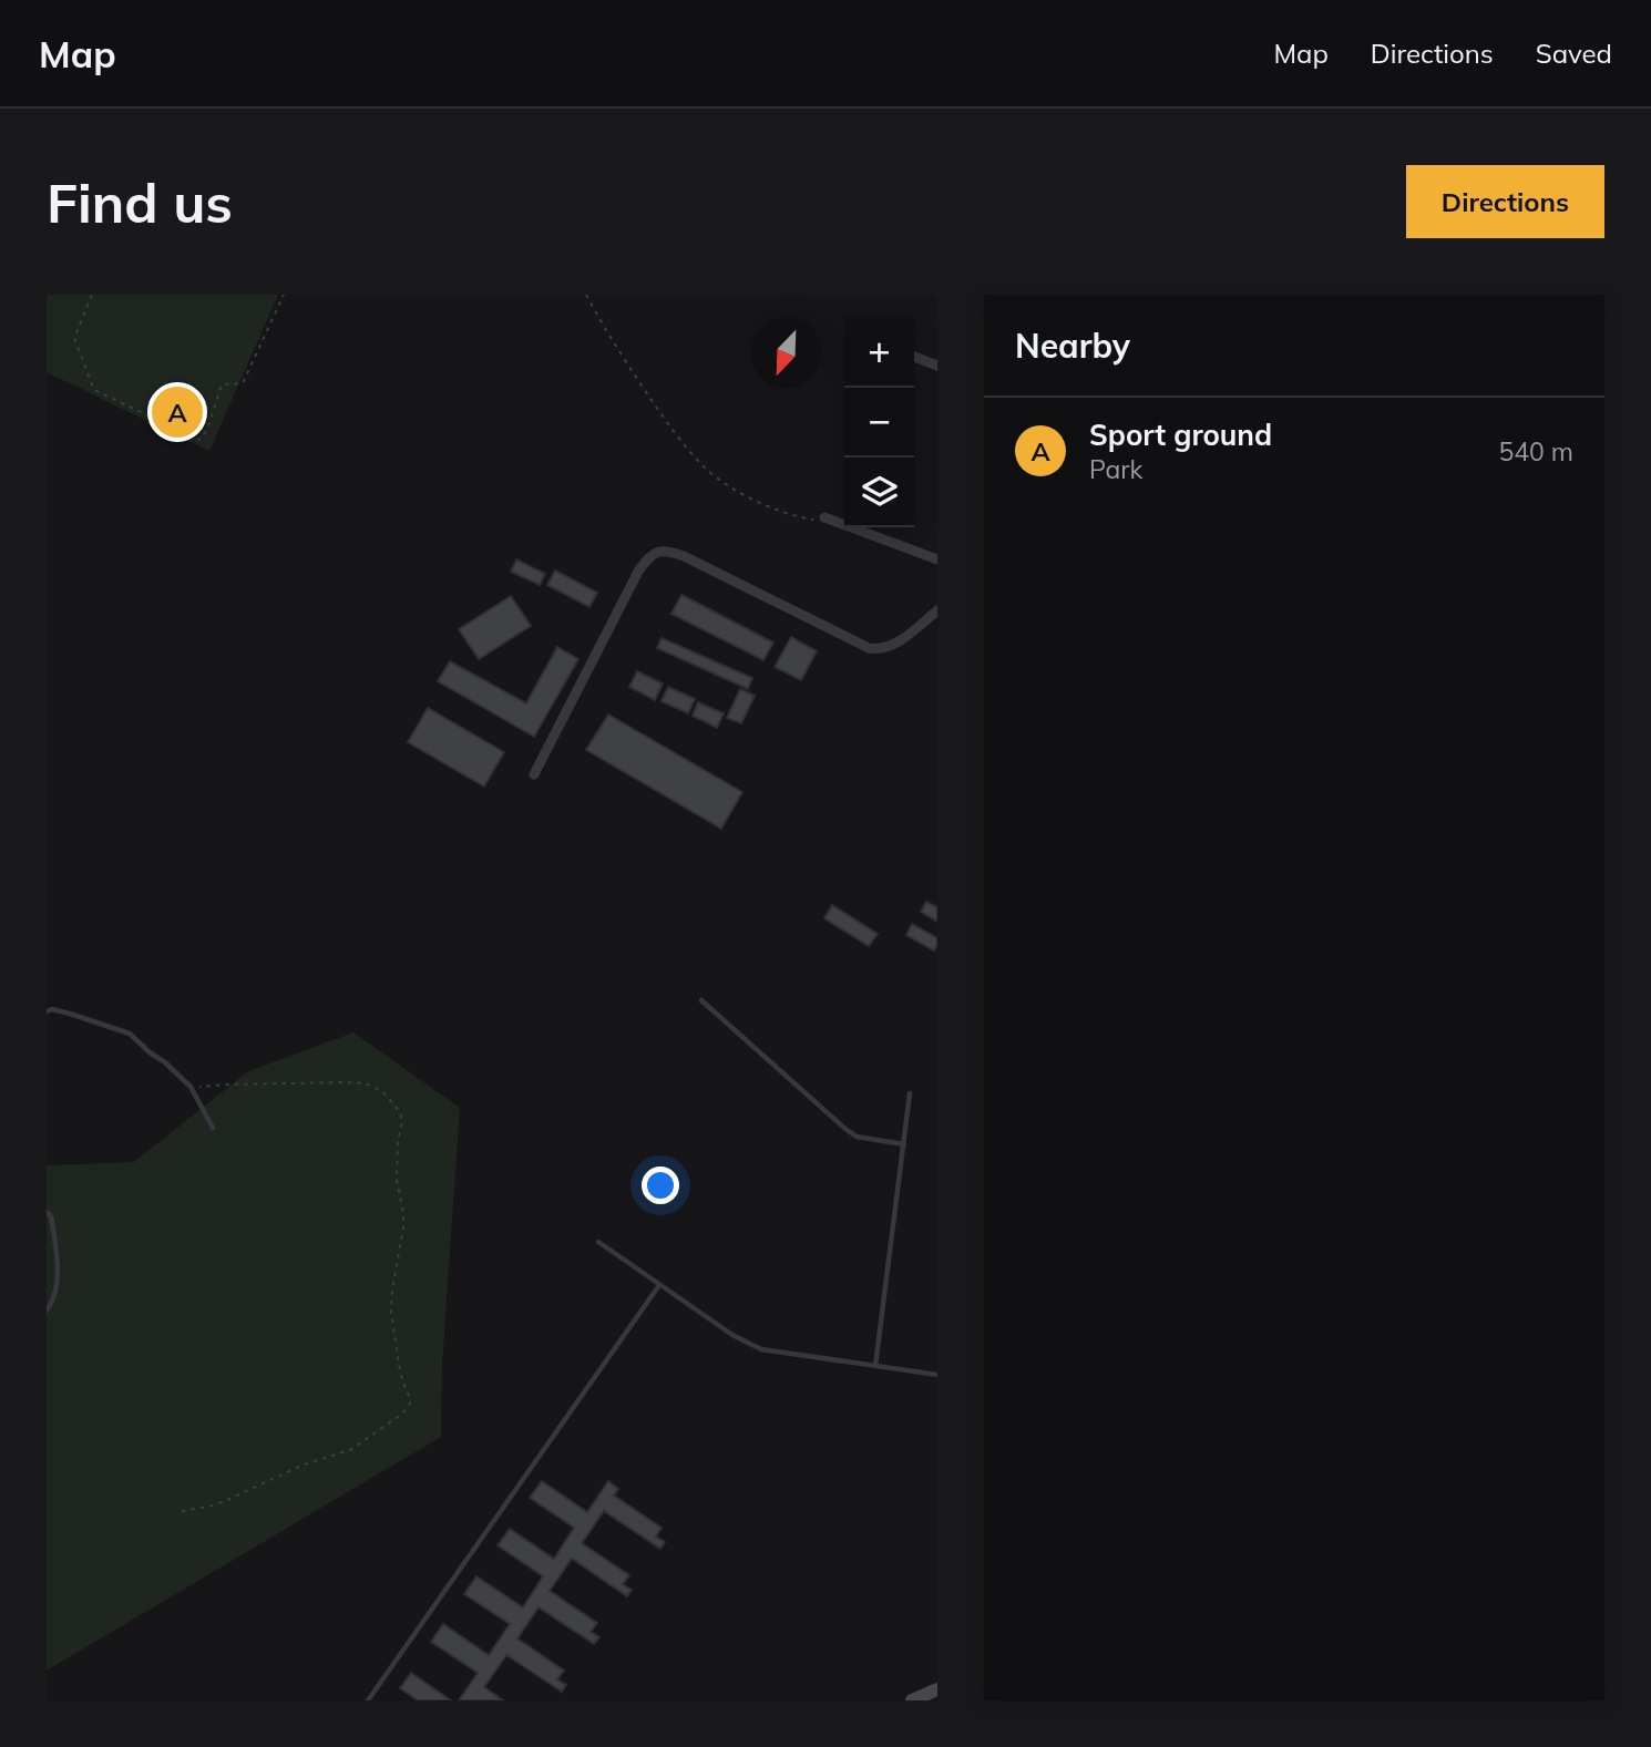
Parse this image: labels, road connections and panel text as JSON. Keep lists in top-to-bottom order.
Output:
{
  "north": "bottom left",
  "page": {
    "header": "Map",
    "nav": ["Map", "Directions", "Saved"],
    "buttons": "Directions",
    "title": "Find us",
    "heading": "Nearby",
    "map_buttons": ["+", "−"],
    "pins": "A",
    "list": [
      {
        "mark": "A",
        "name": "Sport ground",
        "note": "Park",
        "value": "540 m"
      }
    ]
  }
}
